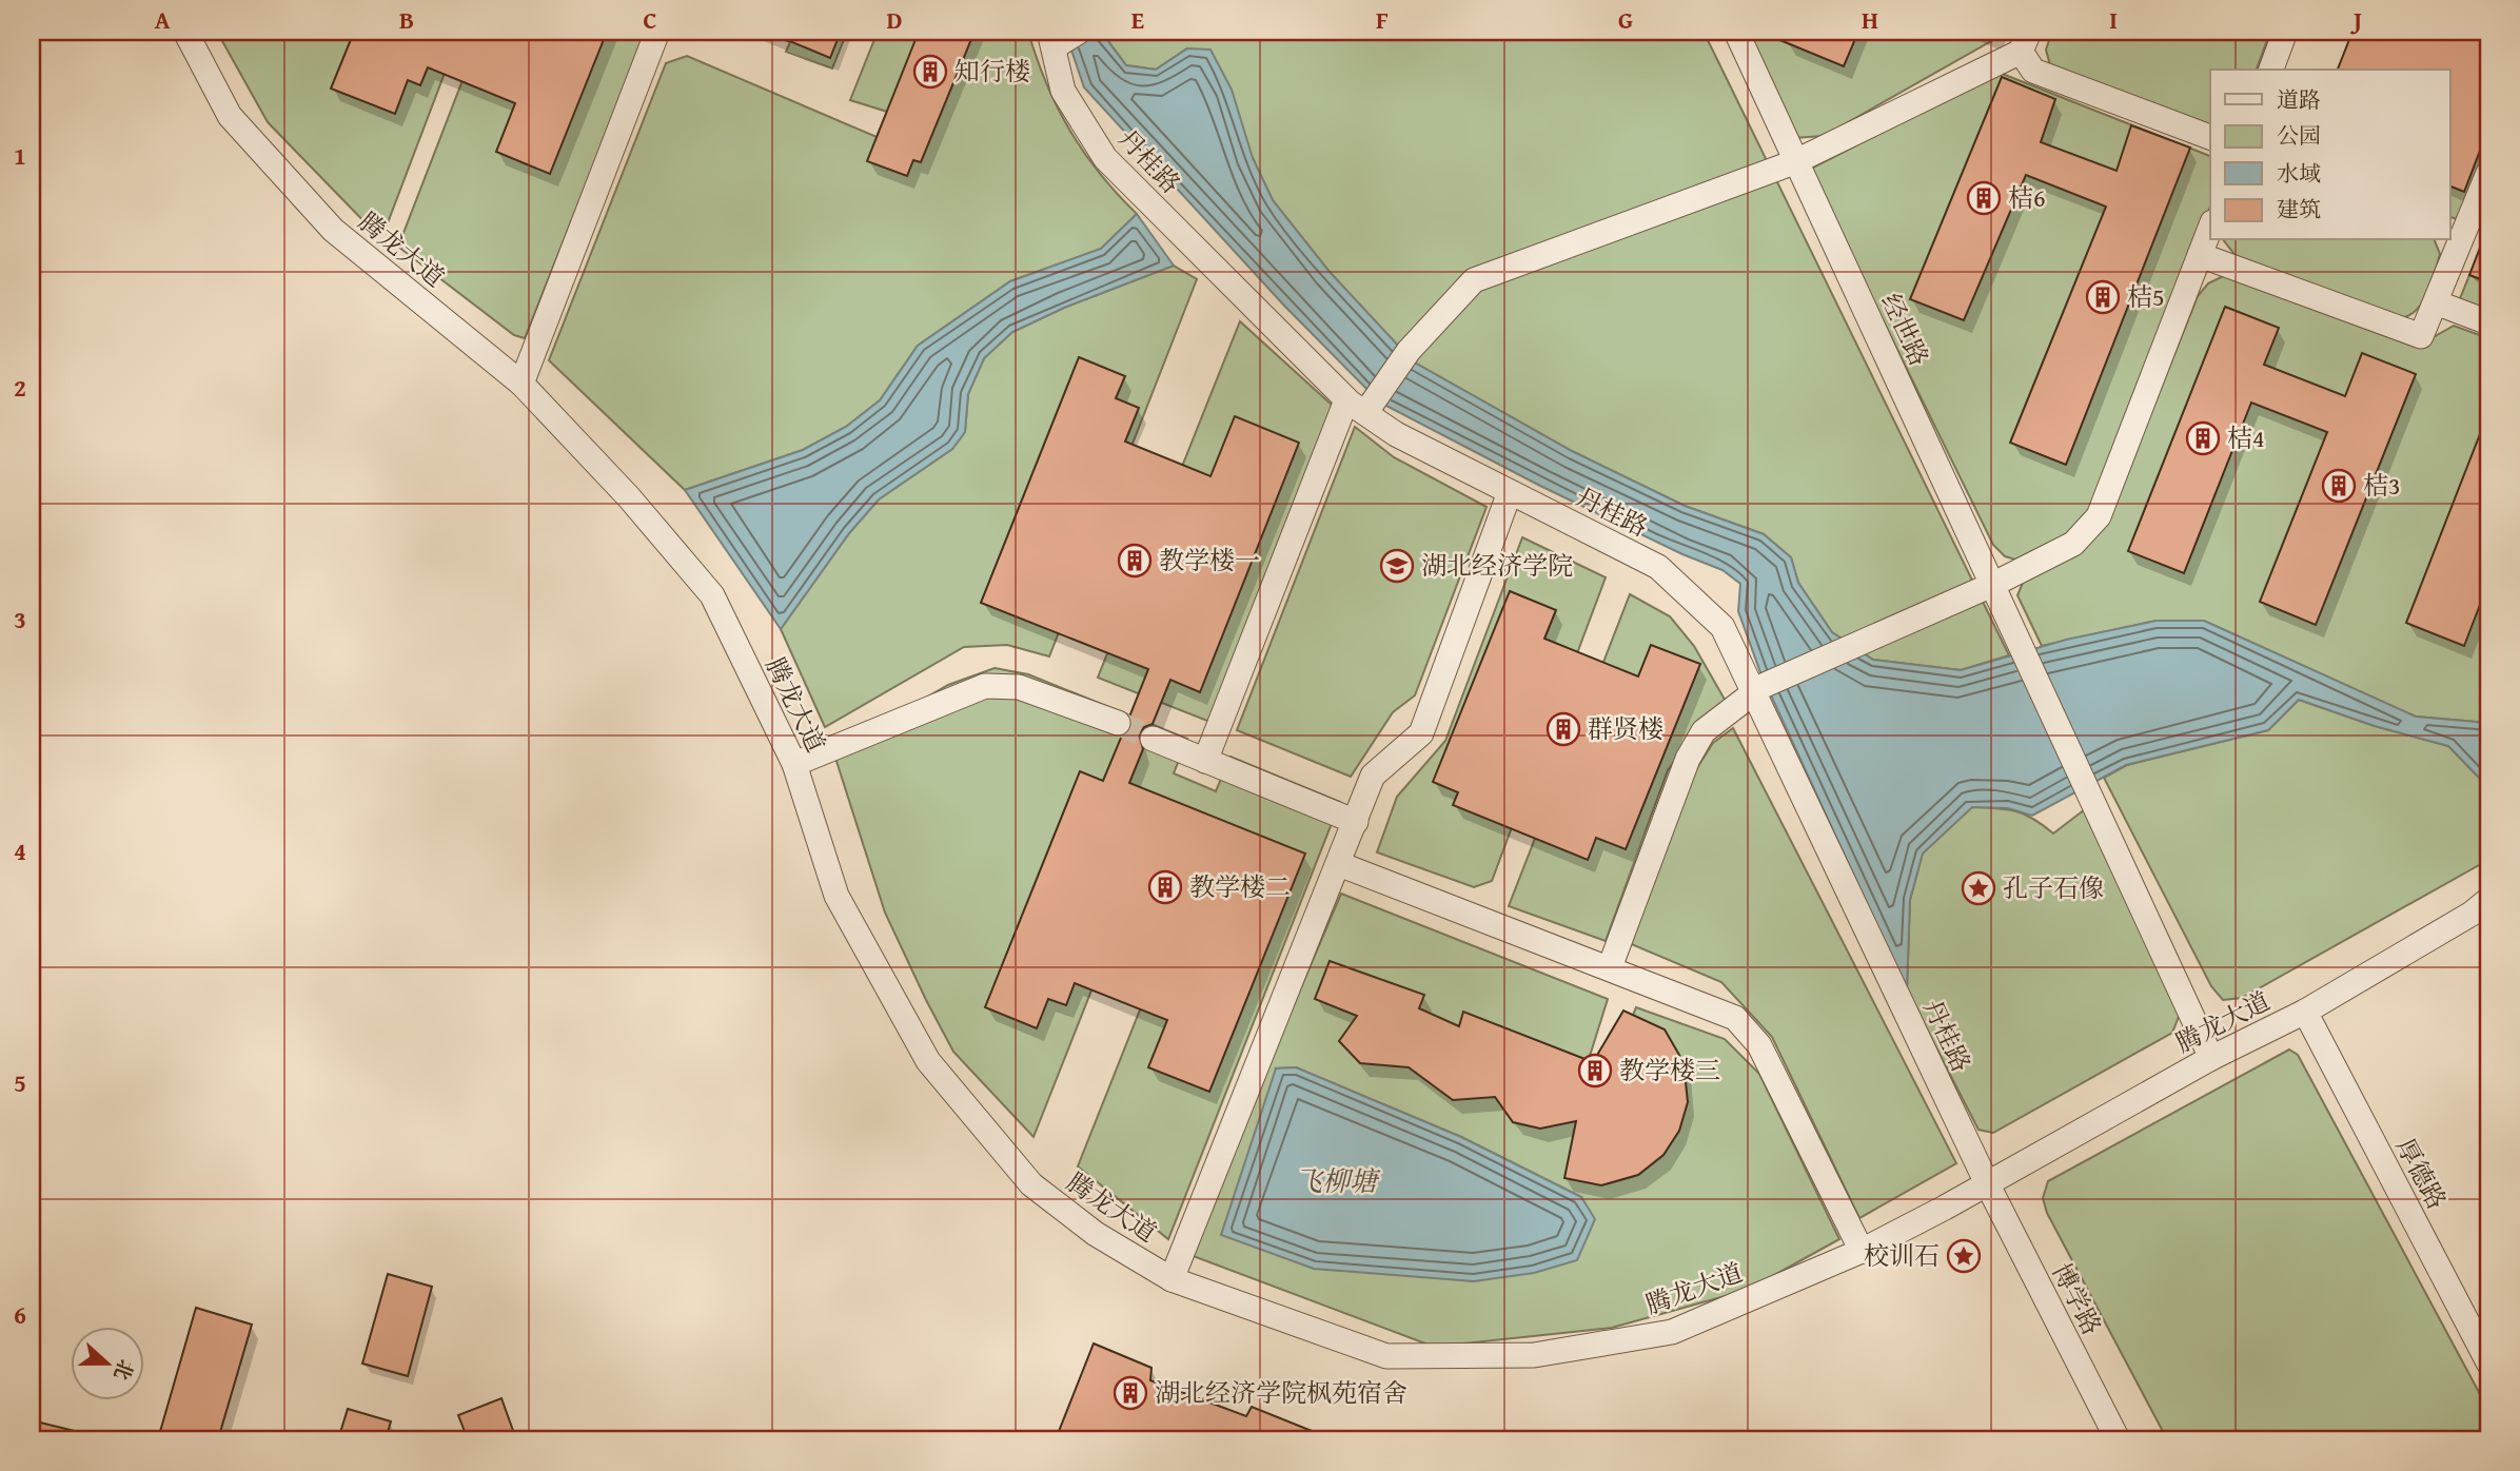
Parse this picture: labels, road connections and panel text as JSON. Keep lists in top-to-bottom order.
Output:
{
  "streets": {
    "street": [
      "丹桂路",
      "腾龙大道",
      "经世路",
      "厚德路",
      "博学路"
    ]
  },
  "crossings": [
    ["丹桂路", "腾龙大道"],
    ["丹桂路", "博学路"],
    ["腾龙大道", "经世路"],
    ["腾龙大道", "厚德路"],
    ["腾龙大道", "博学路"]
  ],
  "water": ["飞柳塘"],
  "places": {
    "building": [
      "知行楼",
      "桔6",
      "桔5",
      "桔4",
      "桔3",
      "教学楼一",
      "群贤楼",
      "教学楼二",
      "教学楼三",
      "湖北经济学院枫苑宿舍"
    ],
    "school or university": ["湖北经济学院"],
    "place": ["孔子石像", "校训石"]
  },
  "legend": [
    "道路",
    "公园",
    "水域",
    "建筑"
  ],
  "north": "right",
  "grid": {
    "columns": [
      "A",
      "B",
      "C",
      "D",
      "E",
      "F",
      "G",
      "H",
      "I",
      "J"
    ],
    "rows": [
      "1",
      "2",
      "3",
      "4",
      "5",
      "6"
    ]
  }
}
